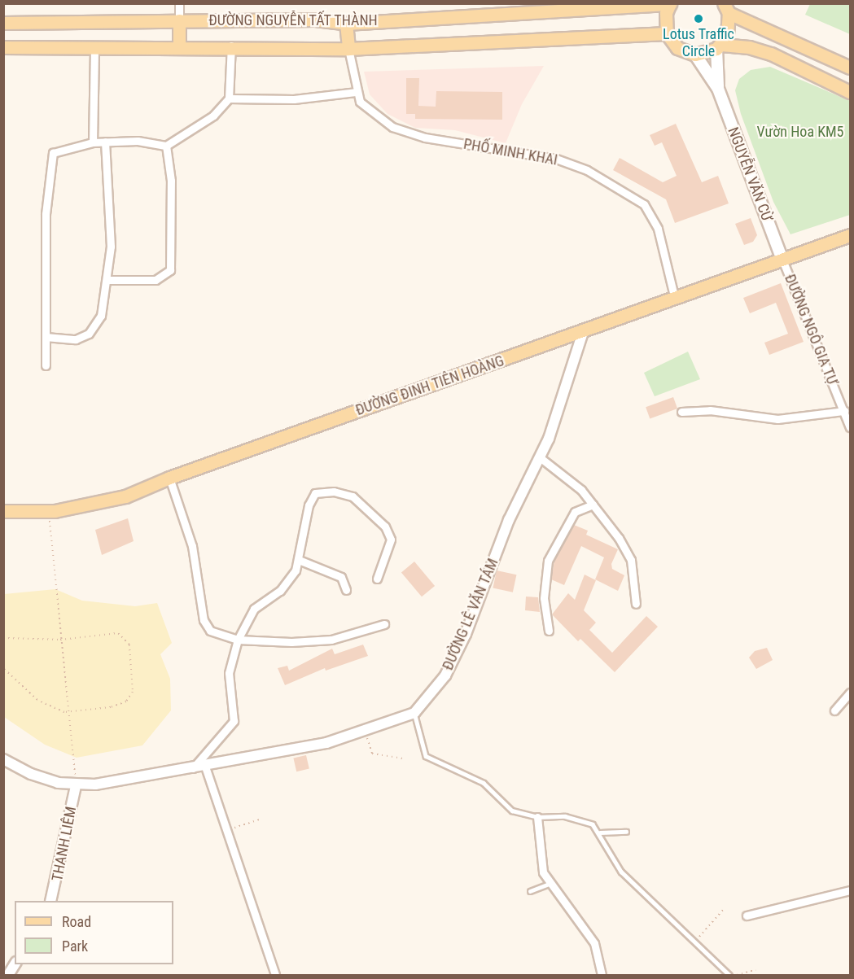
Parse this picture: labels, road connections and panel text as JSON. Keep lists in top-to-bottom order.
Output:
{
  "streets": {
    "main road": ["ĐƯỜNG NGUYỄN TẤT THÀNH", "NGUYỄN VĂN CỪ", "ĐƯỜNG ĐINH TIÊN HOÀNG"],
    "street": [
      "PHỐ MINH KHAI",
      "ĐƯỜNG NGÔ GIA TỰ",
      "ĐƯỜNG LÊ VĂN TÁM",
      "THANH LIÊM"
    ]
  },
  "crossings": [
    ["ĐƯỜNG NGUYỄN TẤT THÀNH", "PHỐ MINH KHAI"],
    ["PHỐ MINH KHAI", "ĐƯỜNG ĐINH TIÊN HOÀNG"],
    ["NGUYỄN VĂN CỪ", "ĐƯỜNG NGÔ GIA TỰ"],
    ["NGUYỄN VĂN CỪ", "ĐƯỜNG ĐINH TIÊN HOÀNG"],
    ["ĐƯỜNG NGÔ GIA TỰ", "ĐƯỜNG ĐINH TIÊN HOÀNG"],
    ["ĐƯỜNG ĐINH TIÊN HOÀNG", "ĐƯỜNG LÊ VĂN TÁM"],
    ["ĐƯỜNG LÊ VĂN TÁM", "THANH LIÊM"]
  ],
  "parks": ["Vườn Hoa KM5"],
  "places": ["Lotus Traffic Circle"],
  "legend": ["Road", "Park"]
}
